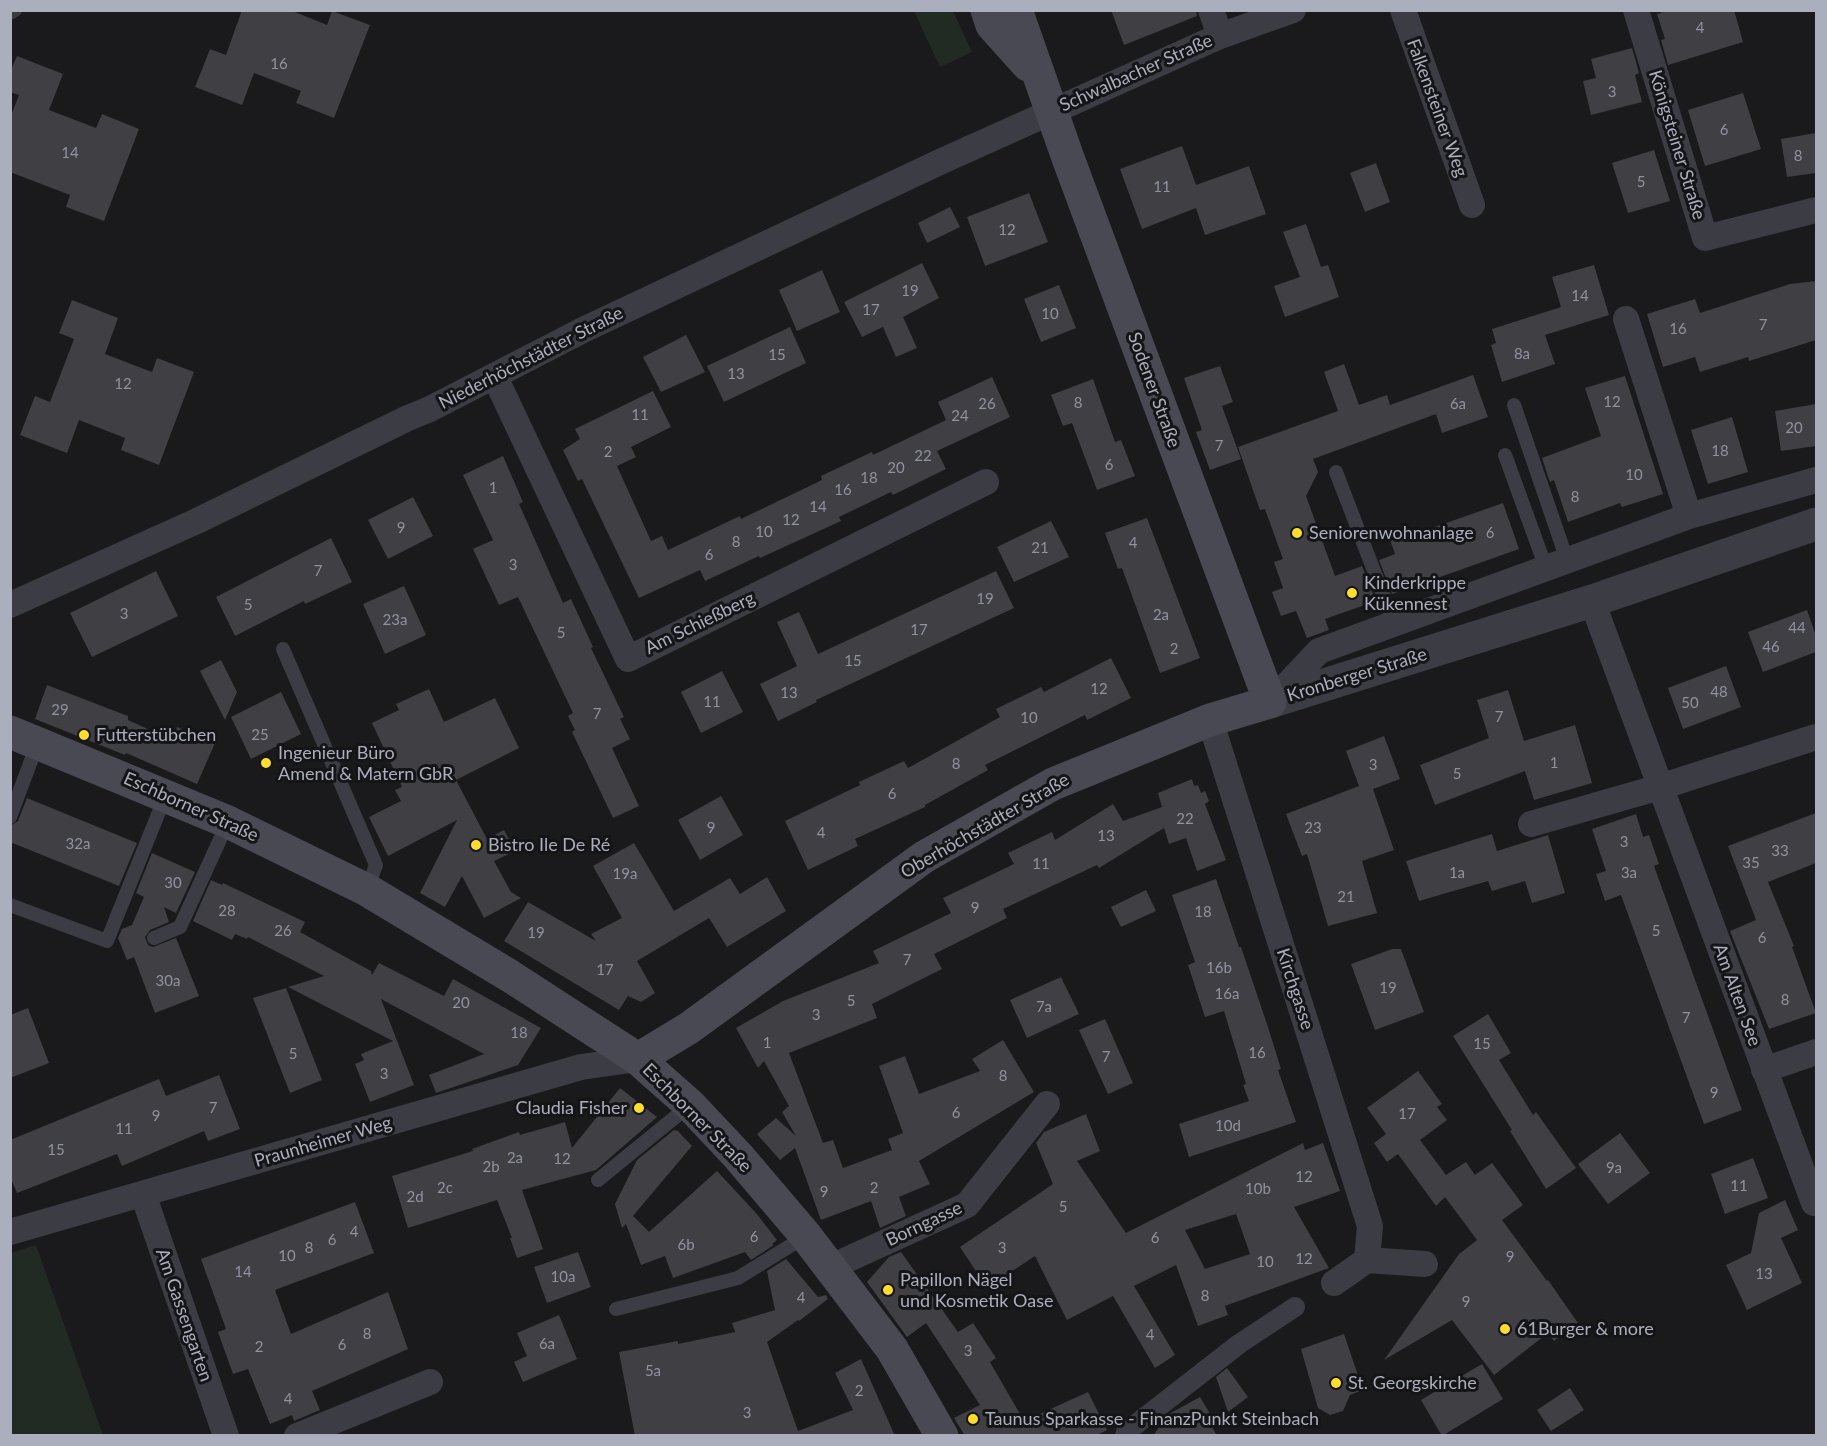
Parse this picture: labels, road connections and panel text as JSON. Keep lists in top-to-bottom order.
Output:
{
  "streets": {
    "main road": ["Sodener Straße", "Eschborner Straße", "Oberhöchstädter Straße"],
    "street": [
      "Schwalbacher Straße",
      "Falkensteiner Weg",
      "Königsteiner Straße",
      "Niederhöchstädter Straße",
      "Am Schießberg",
      "Kronberger Straße",
      "Kirchgasse",
      "Am Alten See",
      "Praunheimer Weg",
      "Borngasse",
      "Am Gassengarten"
    ]
  },
  "crossings": [
    ["Schwalbacher Straße", "Niederhöchstädter Straße"],
    ["Schwalbacher Straße", "Sodener Straße"],
    ["Niederhöchstädter Straße", "Sodener Straße"],
    ["Niederhöchstädter Straße", "Am Schießberg"],
    ["Sodener Straße", "Kronberger Straße"],
    ["Sodener Straße", "Oberhöchstädter Straße"],
    ["Kronberger Straße", "Oberhöchstädter Straße"],
    ["Kronberger Straße", "Am Alten See"],
    ["Eschborner Straße", "Oberhöchstädter Straße"],
    ["Eschborner Straße", "Praunheimer Weg"],
    ["Eschborner Straße", "Borngasse"],
    ["Oberhöchstädter Straße", "Kirchgasse"],
    ["Oberhöchstädter Straße", "Praunheimer Weg"],
    ["Praunheimer Weg", "Am Gassengarten"]
  ],
  "places": [
    "Seniorenwohnanlage",
    "Kinderkrippe Kükennest",
    "Futterstübchen",
    "Ingenieur Büro Amend & Matern GbR",
    "Bistro Ile De Ré",
    "Claudia Fisher",
    "Papillon Nägel und Kosmetik Oase",
    "61Burger & more",
    "St. Georgskirche",
    "Taunus Sparkasse - FinanzPunkt Steinbach"
  ],
  "house_numbers": [
    "4",
    "16",
    "3",
    "6",
    "14",
    "8",
    "5",
    "11",
    "12",
    "19",
    "14",
    "17",
    "10",
    "7",
    "16",
    "8a",
    "15",
    "13",
    "12",
    "12",
    "8",
    "26",
    "6a",
    "11",
    "24",
    "20",
    "7",
    "18",
    "2",
    "22",
    "6",
    "20",
    "10",
    "18",
    "1",
    "16",
    "8",
    "14",
    "12",
    "9",
    "10",
    "6",
    "8",
    "4",
    "21",
    "6",
    "3",
    "7",
    "19",
    "5",
    "3",
    "2a",
    "23a",
    "44",
    "17",
    "5",
    "46",
    "2",
    "15",
    "12",
    "48",
    "13",
    "11",
    "50",
    "29",
    "7",
    "7",
    "10",
    "25",
    "1",
    "8",
    "3",
    "5",
    "6",
    "22",
    "9",
    "23",
    "4",
    "13",
    "3",
    "32a",
    "33",
    "35",
    "11",
    "1a",
    "3a",
    "19a",
    "30",
    "21",
    "9",
    "28",
    "18",
    "26",
    "5",
    "19",
    "6",
    "7",
    "16b",
    "17",
    "30a",
    "19",
    "16a",
    "8",
    "5",
    "20",
    "7a",
    "3",
    "7",
    "18",
    "1",
    "15",
    "16",
    "5",
    "7",
    "3",
    "8",
    "9",
    "7",
    "6",
    "17",
    "9",
    "10d",
    "11",
    "15",
    "2a",
    "12",
    "2b",
    "9a",
    "12",
    "11",
    "2c",
    "2",
    "10b",
    "9",
    "2d",
    "5",
    "4",
    "6",
    "6",
    "6",
    "6b",
    "8",
    "3",
    "10",
    "9",
    "12",
    "10",
    "14",
    "13",
    "10a",
    "8",
    "4",
    "9",
    "8",
    "4",
    "6a",
    "6",
    "2",
    "3",
    "5a",
    "2",
    "4",
    "3"
  ]
}
